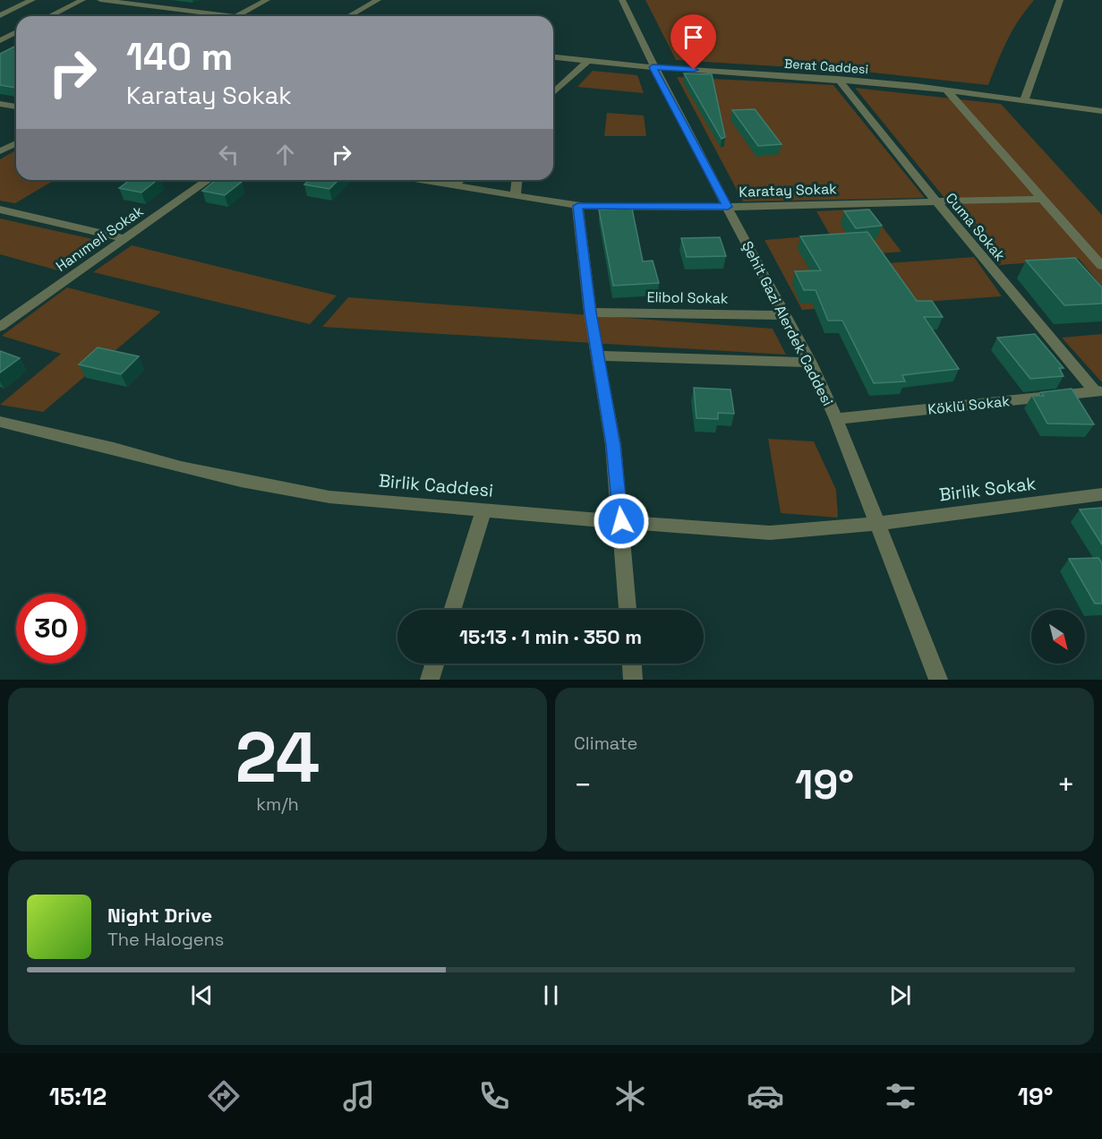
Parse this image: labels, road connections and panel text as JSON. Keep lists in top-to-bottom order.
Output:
{
  "streets": {
    "street": [
      "Berat Caddesi",
      "Karatay Sokak",
      "Cuma Sokak",
      "Hanımeli Sokak",
      "Elibol Sokak",
      "Şehit Gazi Alerdek Caddesi",
      "Köklü Sokak",
      "Birlik Caddesi",
      "Birlik Sokak"
    ]
  },
  "crossings": [
    ["Berat Caddesi", "Cuma Sokak"],
    ["Berat Caddesi", "Şehit Gazi Alerdek Caddesi"],
    ["Karatay Sokak", "Cuma Sokak"],
    ["Karatay Sokak", "Şehit Gazi Alerdek Caddesi"],
    ["Cuma Sokak", "Köklü Sokak"],
    ["Elibol Sokak", "Şehit Gazi Alerdek Caddesi"],
    ["Şehit Gazi Alerdek Caddesi", "Köklü Sokak"],
    ["Şehit Gazi Alerdek Caddesi", "Birlik Caddesi"],
    ["Şehit Gazi Alerdek Caddesi", "Birlik Sokak"],
    ["Birlik Caddesi", "Birlik Sokak"]
  ],
  "north": "bottom right",
  "page": {
    "turn": ["140 m", "Karatay Sokak"],
    "limit": "30",
    "trip": "15:13 · 1 min · 350 m",
    "tile": [
      ["24", "km/h"],
      "Climate"
    ],
    "heat": ["−", "19°", "+"],
    "song": ["Night Drive", "The Halogens"],
    "tabs": ["15:12", "19°"]
  }
}
